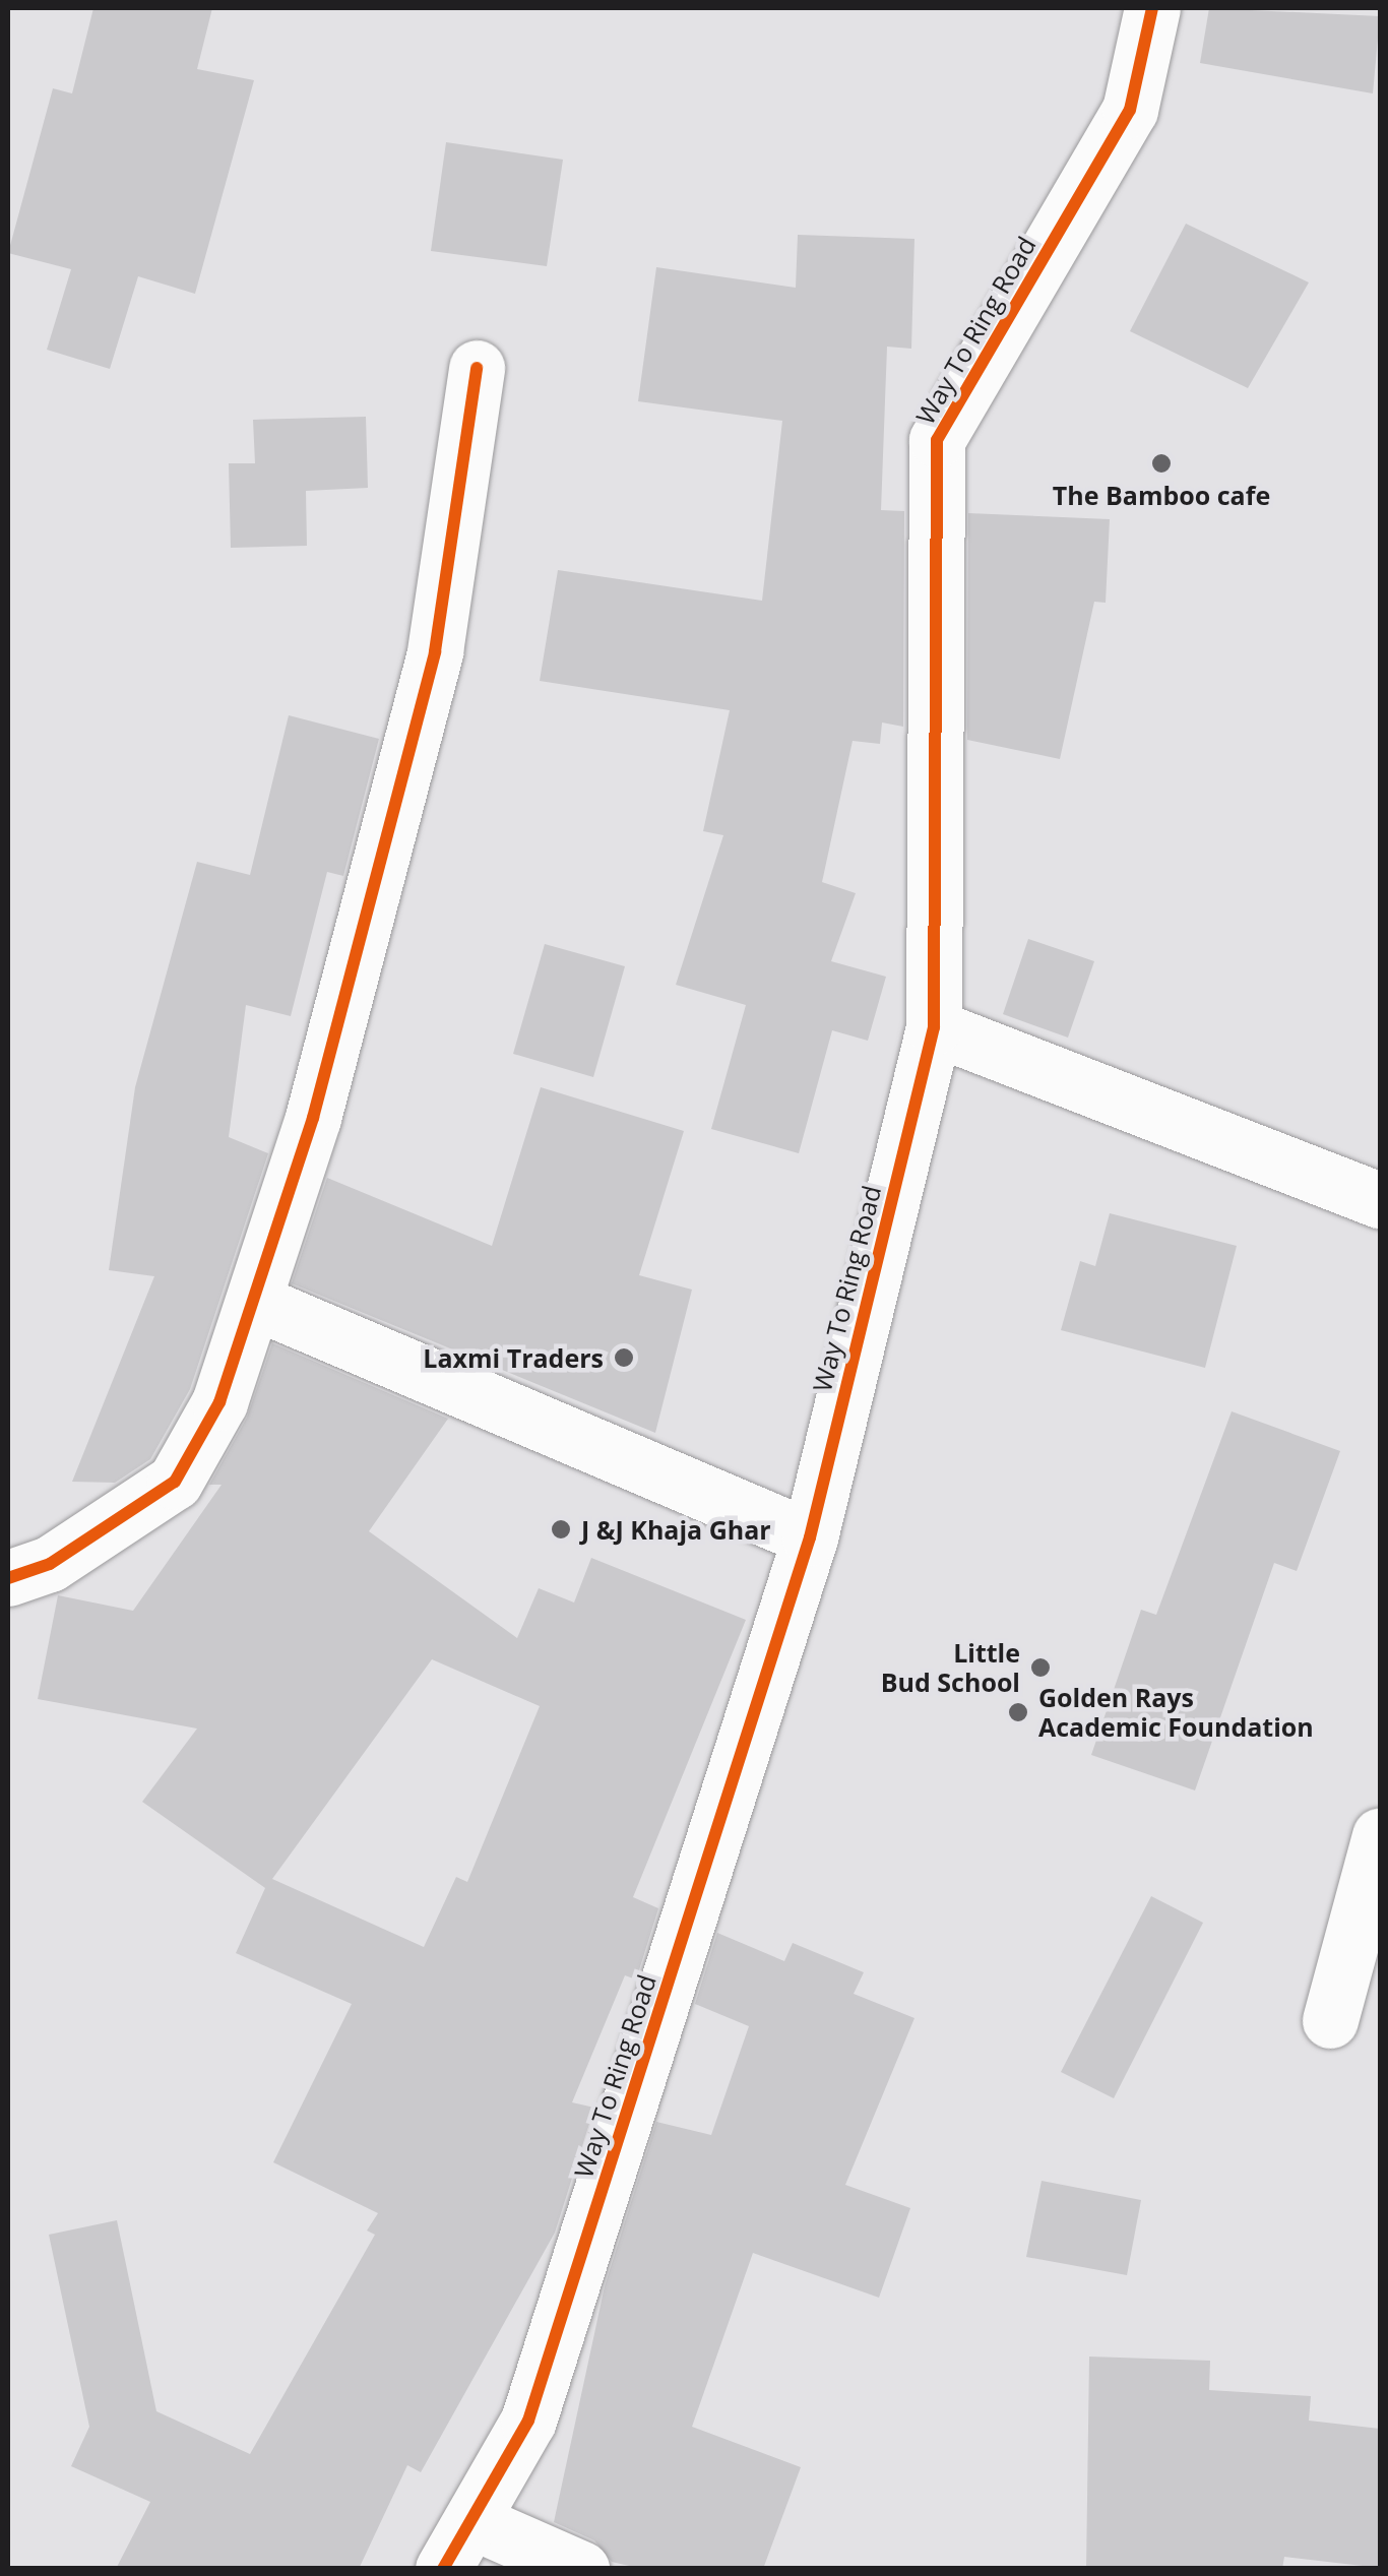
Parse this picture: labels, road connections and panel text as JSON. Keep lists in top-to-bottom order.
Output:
{
  "streets": {
    "street": ["Way To Ring Road"]
  },
  "places": [
    "The Bamboo cafe",
    "Laxmi Traders",
    "J &J Khaja Ghar",
    "Little Bud School",
    "Golden Rays Academic Foundation"
  ]
}
